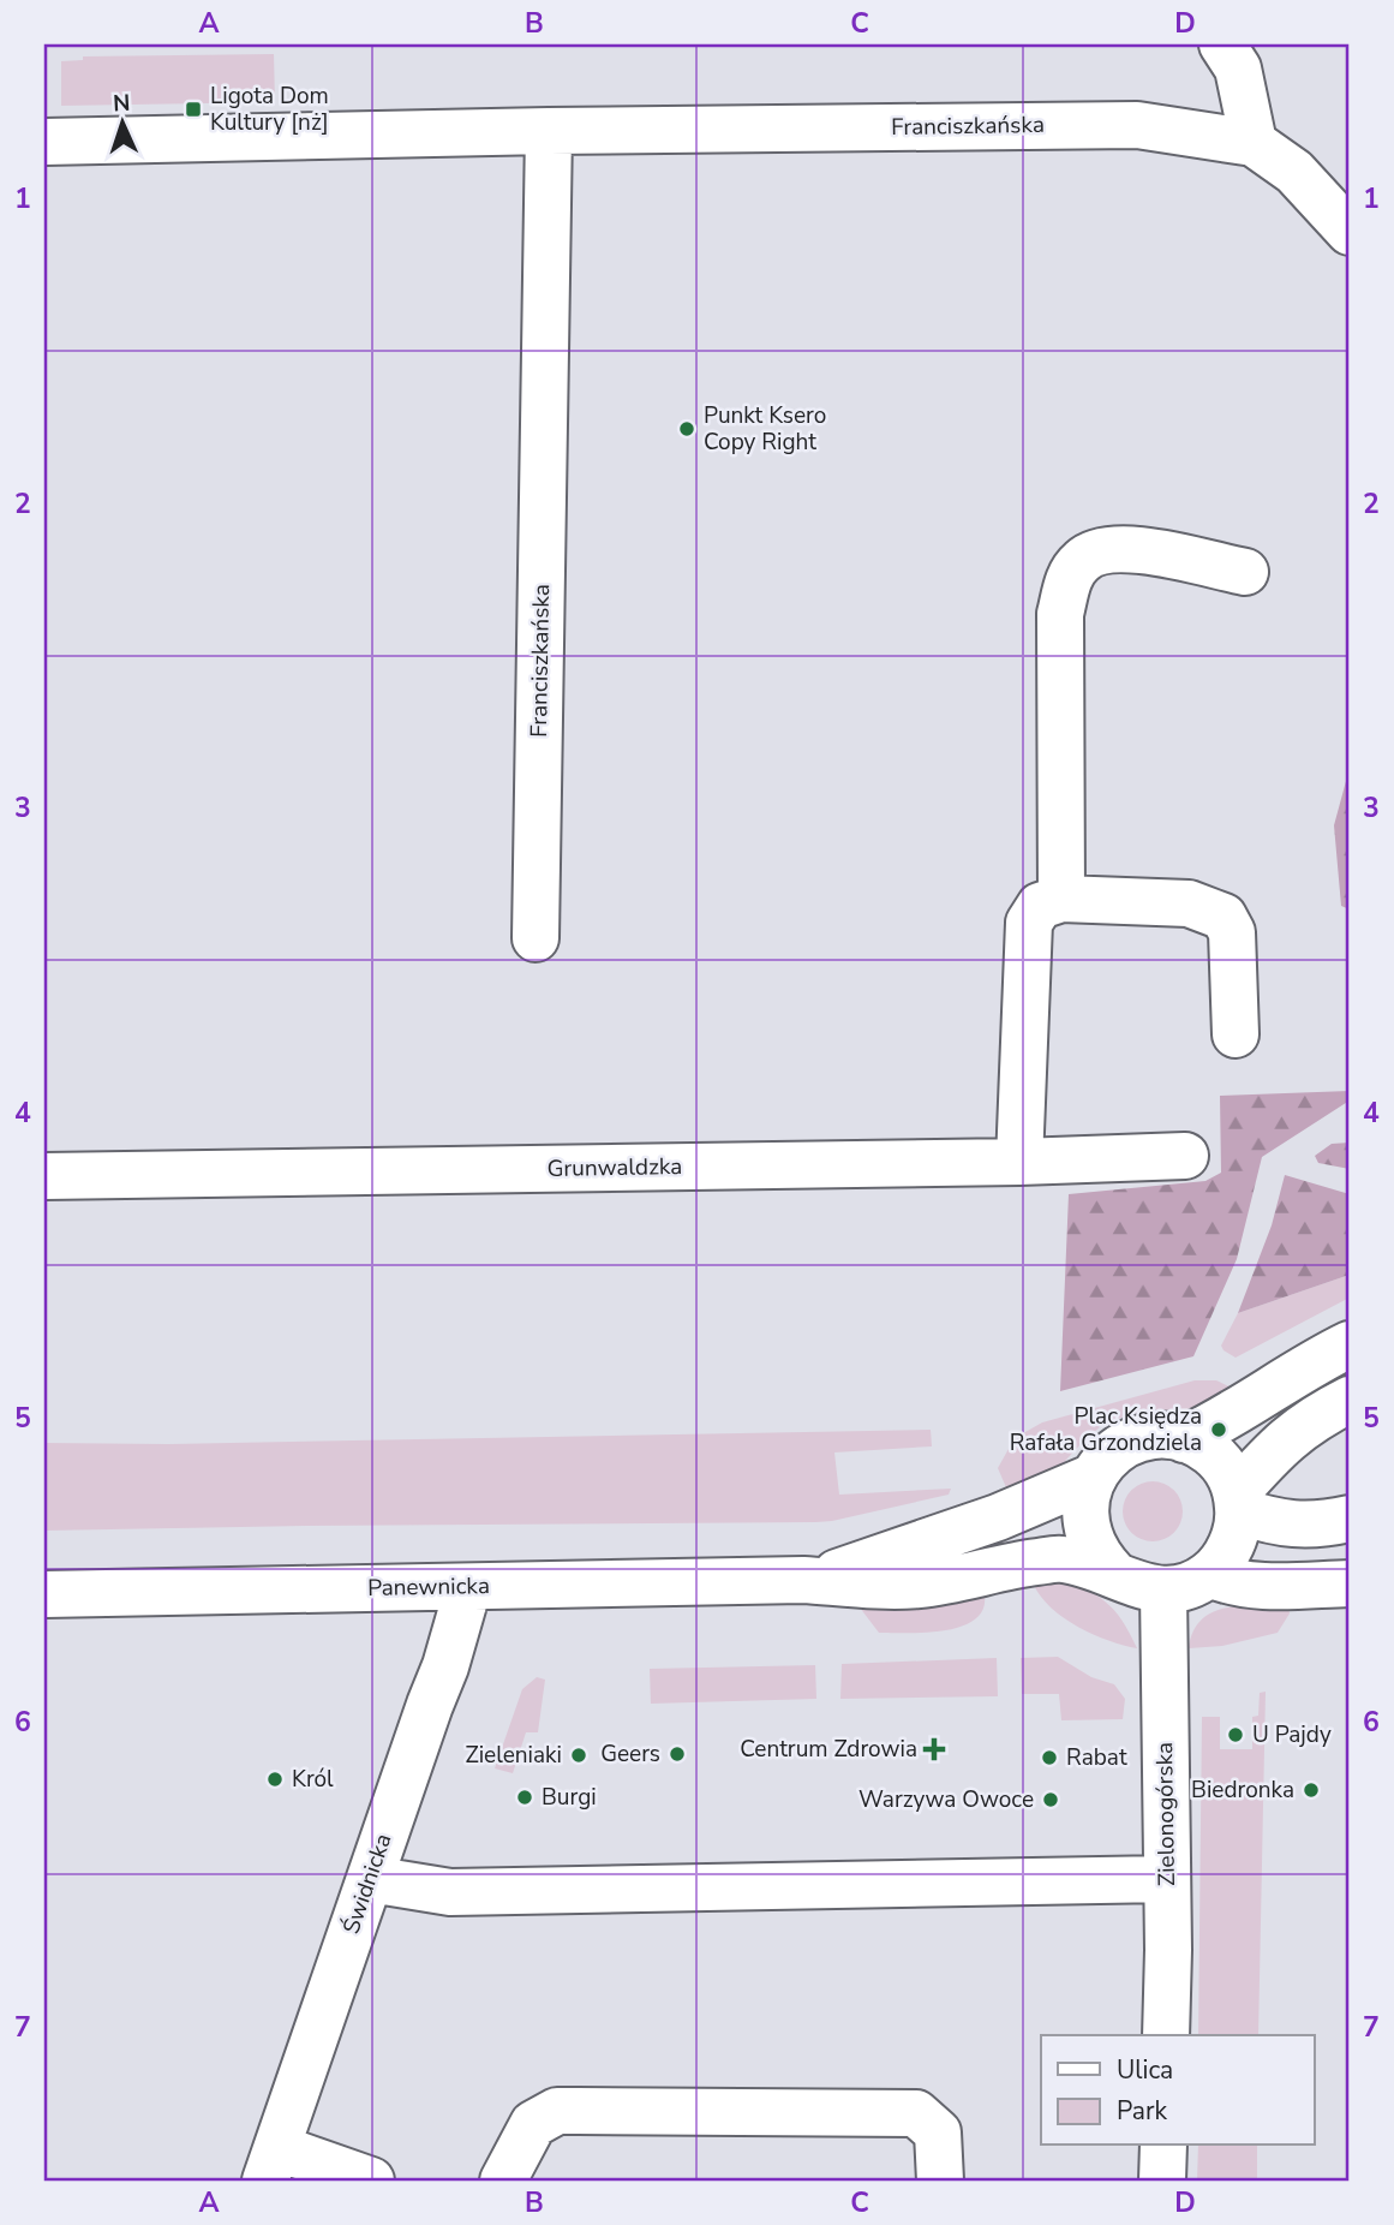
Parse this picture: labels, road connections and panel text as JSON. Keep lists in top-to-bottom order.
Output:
{
  "streets": {
    "street": [
      "Franciszkańska",
      "Grunwaldzka",
      "Panewnicka",
      "Zielonogórska",
      "Świdnicka"
    ]
  },
  "crossings": [
    ["Panewnicka", "Zielonogórska"],
    ["Panewnicka", "Świdnicka"]
  ],
  "places": {
    "transit": ["Ligota Dom Kultury [nż]"],
    "other": [
      "Punkt Ksero Copy Right",
      "Plac Księdza Rafała Grzondziela",
      "U Pajdy",
      "Geers",
      "Zieleniaki",
      "Rabat",
      "Król",
      "Biedronka",
      "Burgi",
      "Warzywa Owoce"
    ],
    "health": ["Centrum Zdrowia"]
  },
  "legend": ["Ulica", "Park"],
  "north": "top",
  "grid": {
    "columns": [
      "A",
      "B",
      "C",
      "D"
    ],
    "rows": [
      "1",
      "2",
      "3",
      "4",
      "5",
      "6",
      "7"
    ]
  }
}
